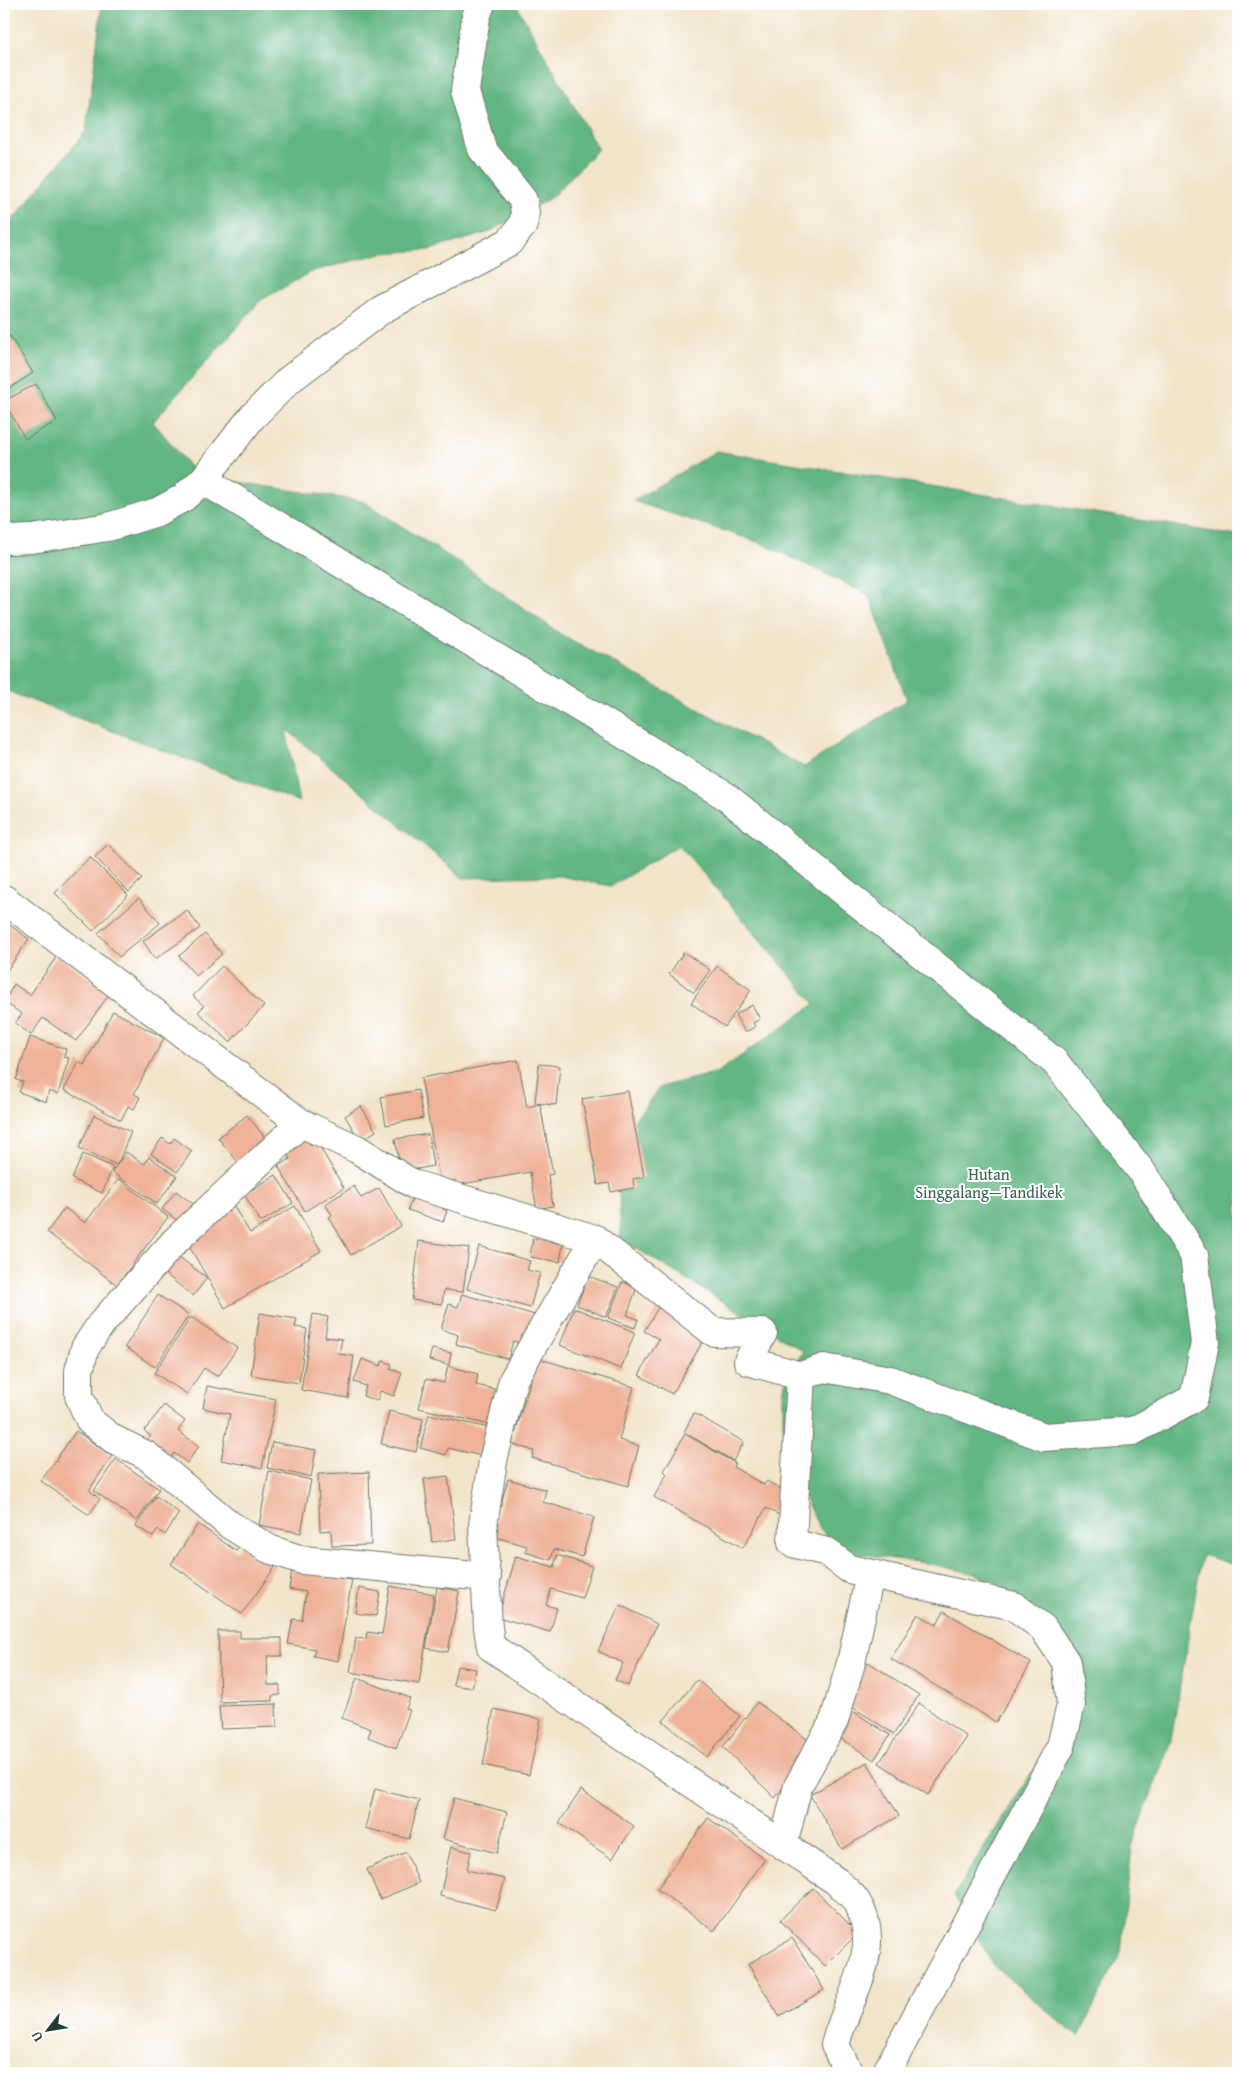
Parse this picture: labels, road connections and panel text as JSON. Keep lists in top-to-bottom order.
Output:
{
  "parks": ["Hutan Singgalang—Tandikek"],
  "north": "bottom left"
}
